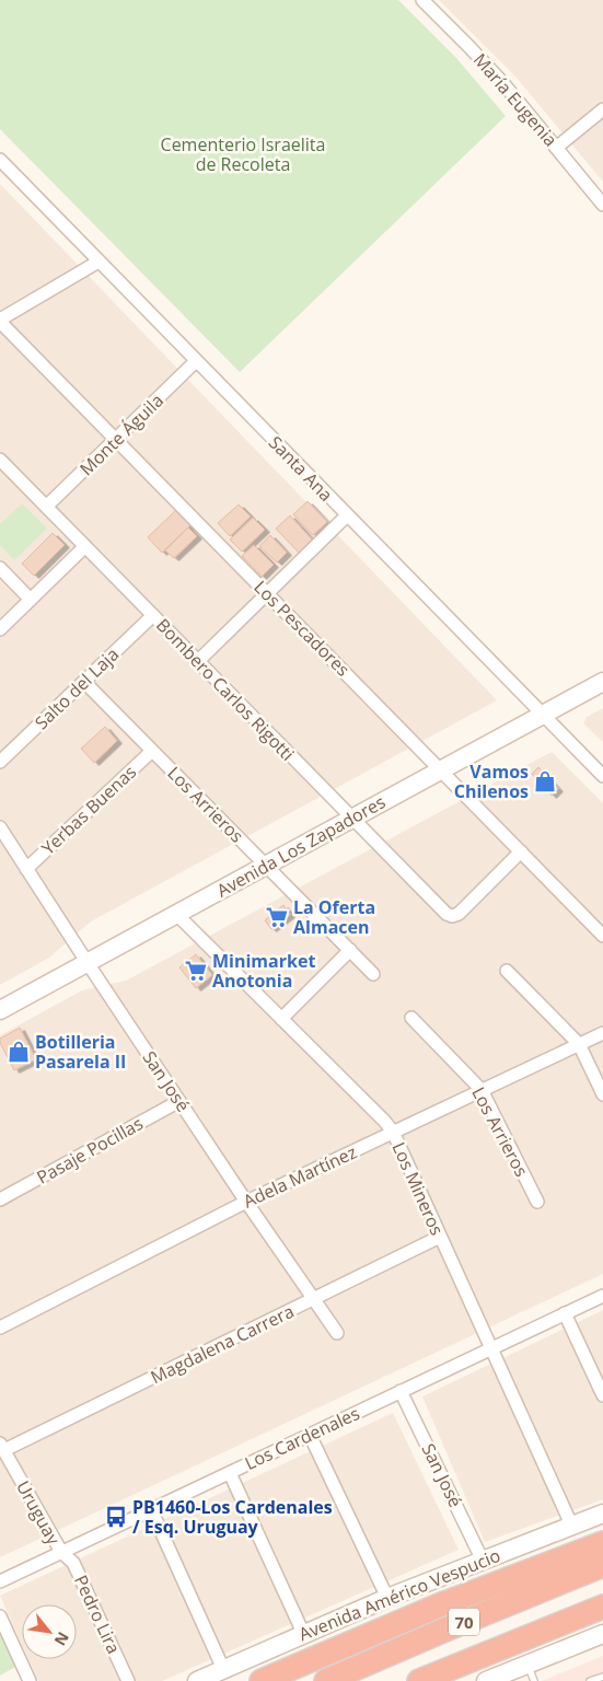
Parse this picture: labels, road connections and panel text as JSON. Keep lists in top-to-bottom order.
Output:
{
  "streets": {
    "highway": ["70"],
    "main road": ["Avenida Los Zapadores", "Avenida Américo Vespucio"],
    "street": [
      "María Eugenia",
      "Monte Águila",
      "Santa Ana",
      "Los Pescadores",
      "Salto del Laja",
      "Bombero Carlos Rigotti",
      "Los Arrieros",
      "Yerbas Buenas",
      "San José",
      "Pasaje Pocillas",
      "Adela Martínez",
      "Los Mineros",
      "Magdalena Carrera",
      "Los Cardenales",
      "Uruguay",
      "Pedro Lira"
    ]
  },
  "crossings": [
    ["Monte Águila", "Santa Ana"],
    ["Monte Águila", "Los Pescadores"],
    ["Monte Águila", "Bombero Carlos Rigotti"],
    ["Santa Ana", "Avenida Los Zapadores"],
    ["Los Pescadores", "Bombero Carlos Rigotti"],
    ["Los Pescadores", "Avenida Los Zapadores"],
    ["Salto del Laja", "Bombero Carlos Rigotti"],
    ["Salto del Laja", "Los Arrieros"],
    ["Bombero Carlos Rigotti", "Avenida Los Zapadores"],
    ["Los Arrieros", "Yerbas Buenas"],
    ["Los Arrieros", "Avenida Los Zapadores"],
    ["Los Arrieros", "Adela Martínez"],
    ["Yerbas Buenas", "San José"],
    ["Avenida Los Zapadores", "San José"],
    ["Avenida Los Zapadores", "Los Mineros"],
    ["San José", "Pasaje Pocillas"],
    ["San José", "Adela Martínez"],
    ["San José", "Magdalena Carrera"],
    ["San José", "Los Cardenales"],
    ["San José", "Avenida Américo Vespucio"],
    ["Adela Martínez", "Los Mineros"],
    ["Los Mineros", "Magdalena Carrera"],
    ["Los Mineros", "Los Cardenales"],
    ["Los Mineros", "Avenida Américo Vespucio"],
    ["Magdalena Carrera", "Uruguay"],
    ["Los Cardenales", "Uruguay"],
    ["Los Cardenales", "Pedro Lira"],
    ["Uruguay", "Pedro Lira"]
  ],
  "parks": ["Cementerio Israelita de Recoleta"],
  "places": {
    "shop": ["Vamos Chilenos", "Botilleria Pasarela II"],
    "supermarket": ["La Oferta Almacen", "Minimarket Anotonia"],
    "bus stop": ["PB1460-Los Cardenales / Esq. Uruguay"]
  },
  "north": "bottom right"
}
